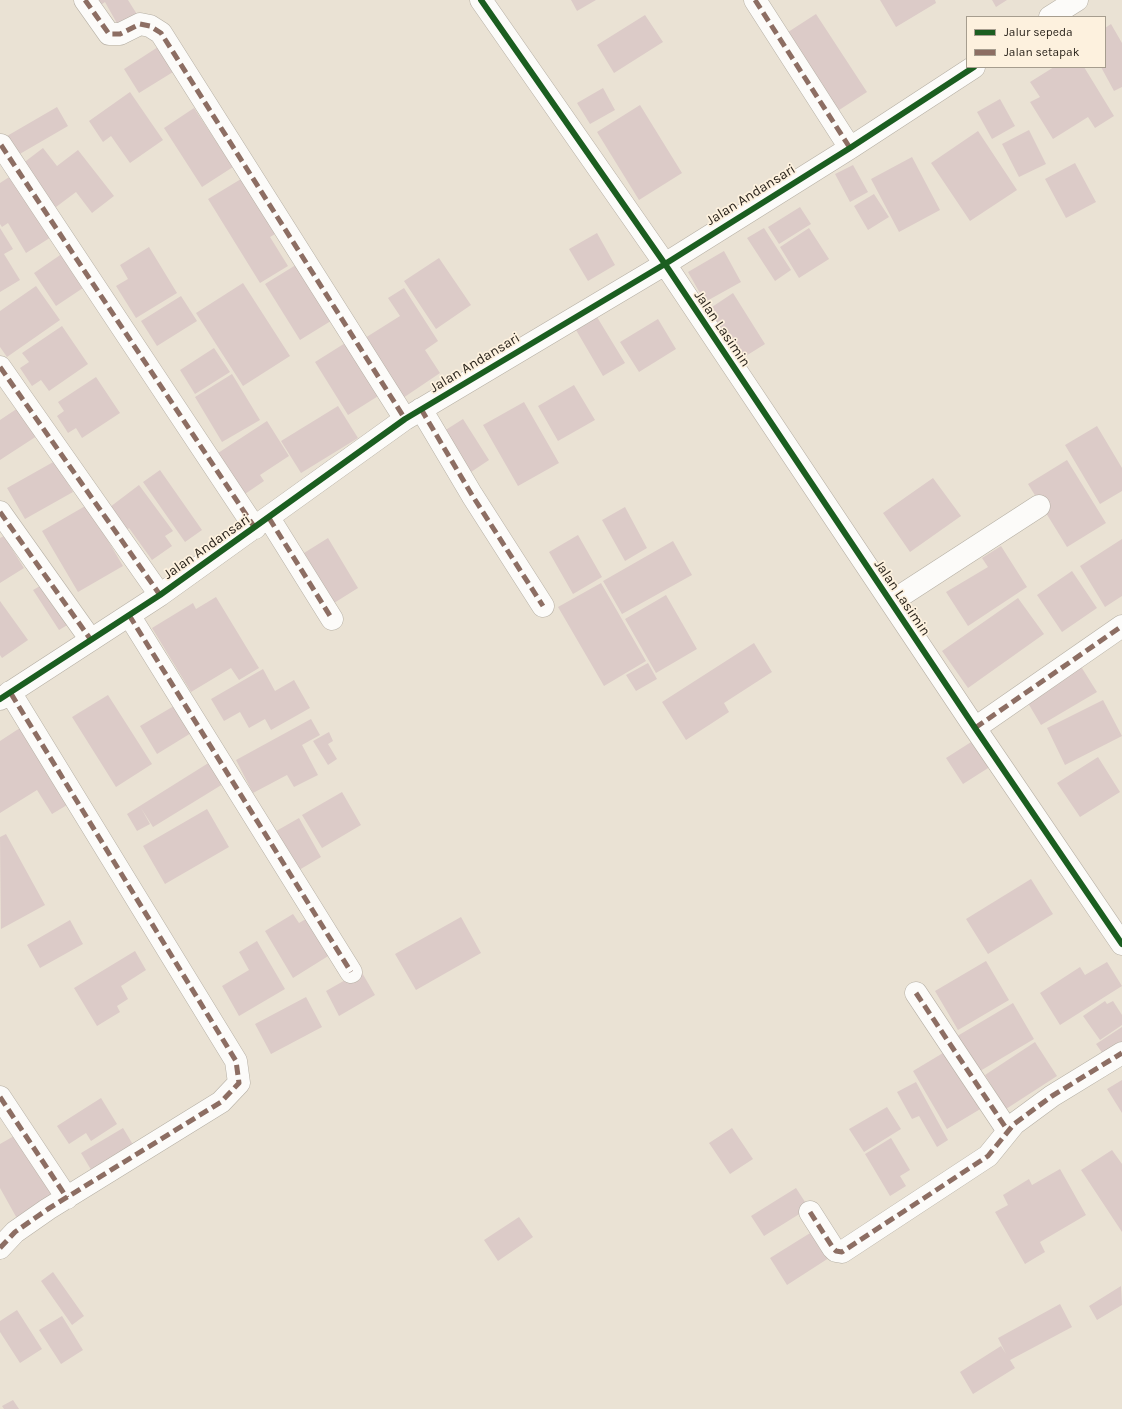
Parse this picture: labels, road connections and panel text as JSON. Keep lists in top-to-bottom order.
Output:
{
  "streets": {
    "street": ["Jalan Andansari", "Jalan Lasimin"]
  },
  "crossings": [
    ["Jalan Andansari", "Jalan Lasimin"]
  ],
  "legend": ["Jalur sepeda", "Jalan setapak"]
}
